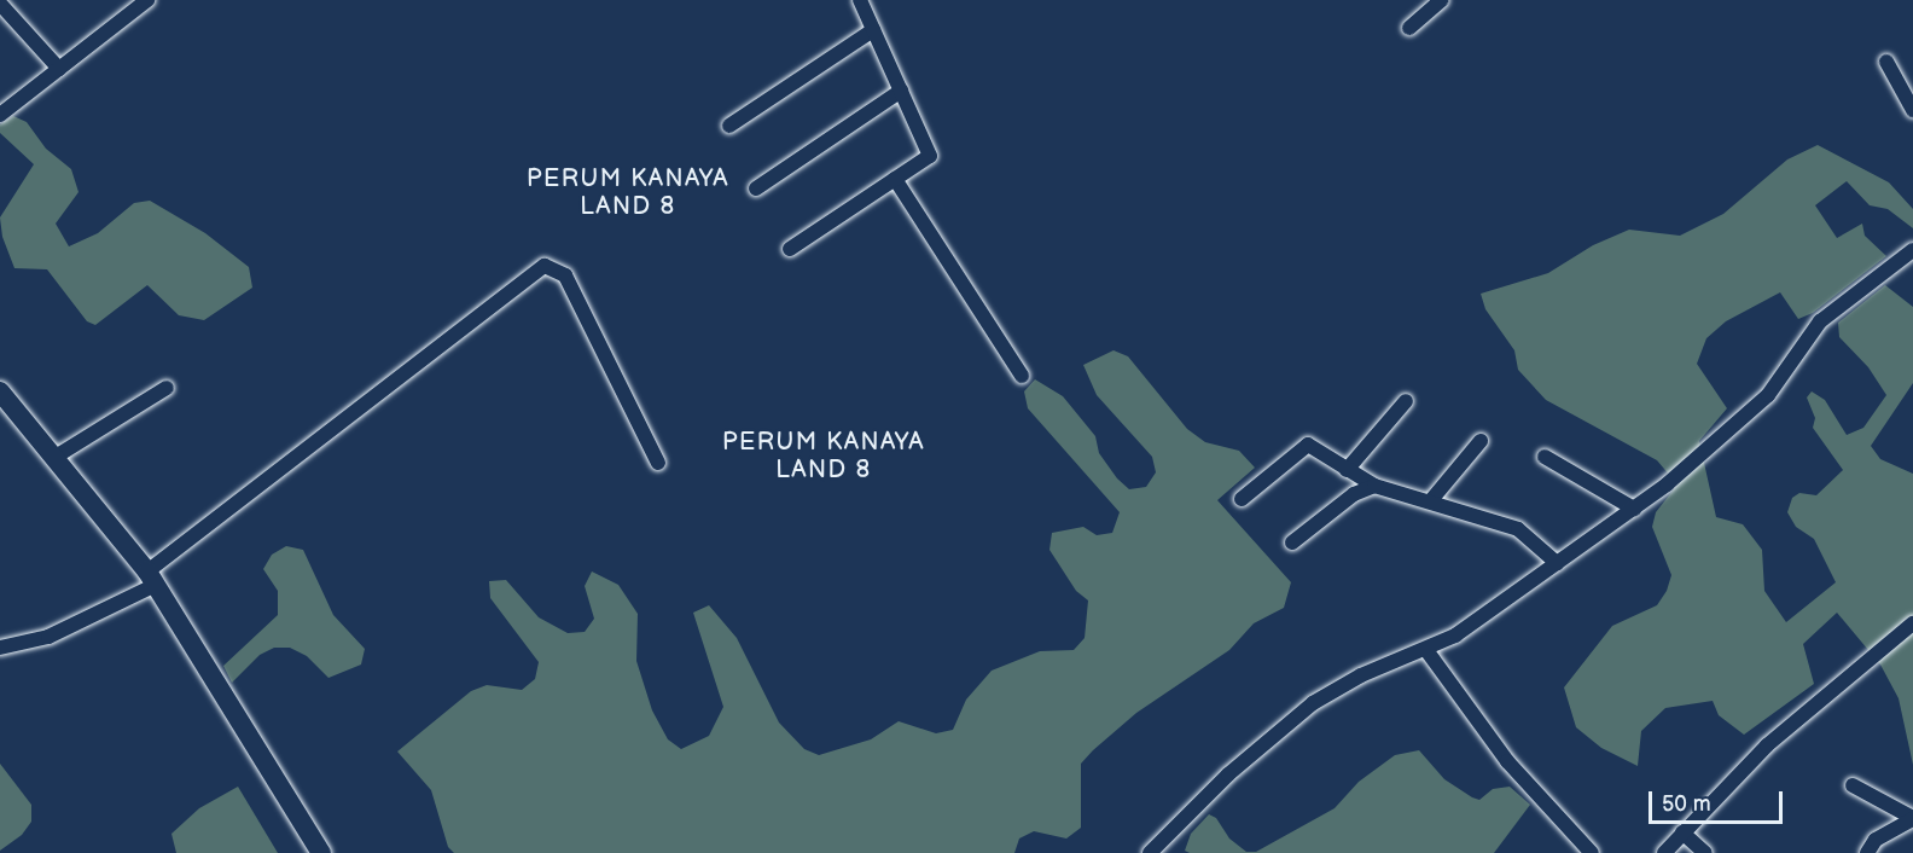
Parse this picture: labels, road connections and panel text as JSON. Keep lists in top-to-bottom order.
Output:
{
  "districts": ["PERUM KANAYA LAND 8", "PERUM KANAYA LAND 8"],
  "scale_bar": "50 m"
}
